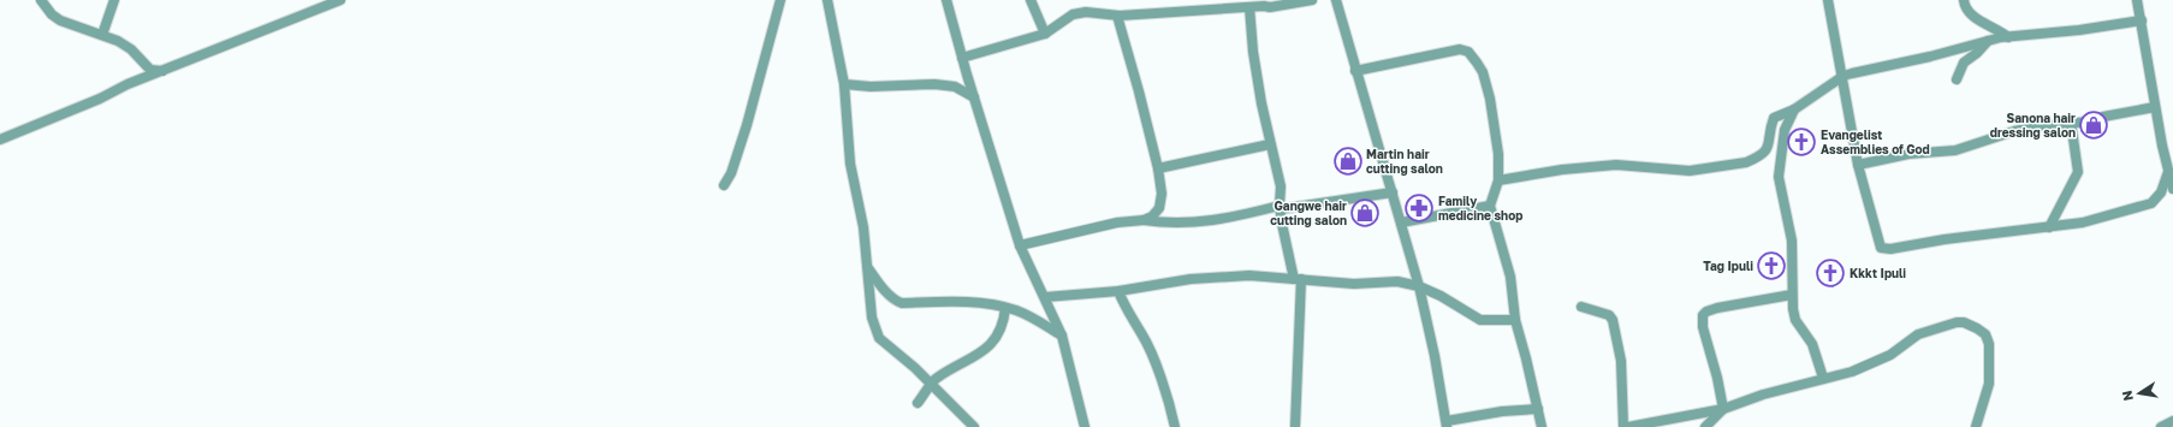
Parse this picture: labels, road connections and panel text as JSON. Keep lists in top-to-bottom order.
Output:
{
  "places": {
    "shop": ["Sanona hair dressing salon", "Martin hair cutting salon", "Gangwe hair cutting salon"],
    "church": ["Evangelist Assemblies of God", "Tag Ipuli", "Kkkt Ipuli"],
    "pharmacy": ["Family medicine shop"]
  },
  "north": "left"
}
